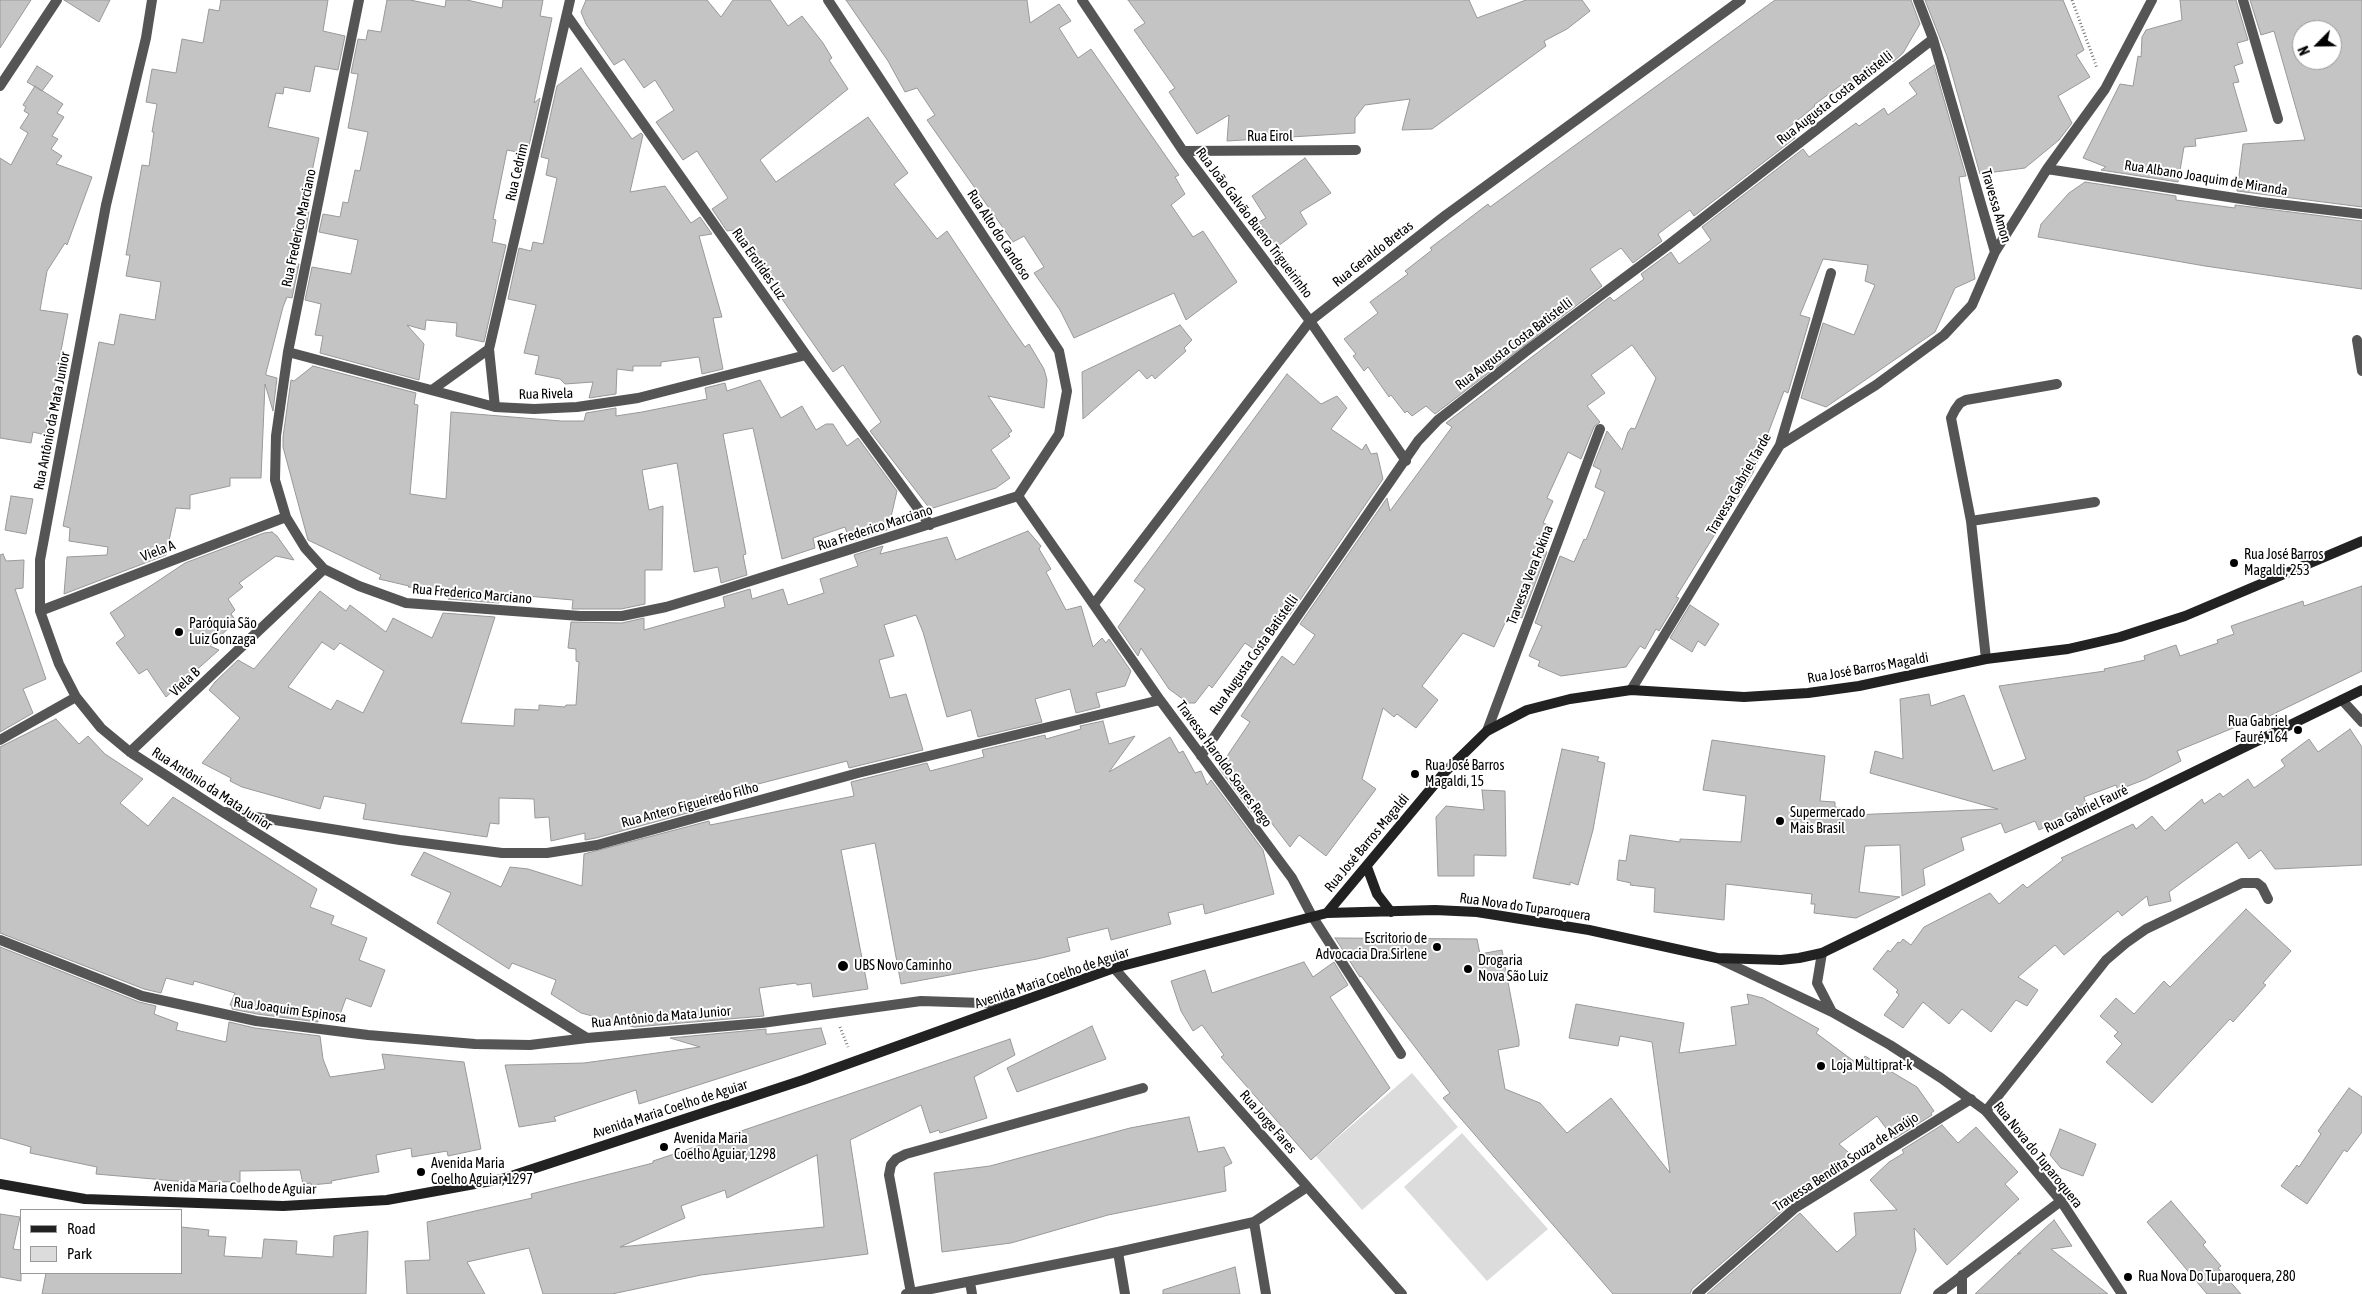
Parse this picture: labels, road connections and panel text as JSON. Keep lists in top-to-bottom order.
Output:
{
  "streets": {
    "main road": [
      "Rua José Barros Magaldi",
      "Rua Gabriel Fauré",
      "Rua Nova do Tuparoquera",
      "Avenida Maria Coelho de Aguiar"
    ],
    "street": [
      "Rua Augusta Costa Batistelli",
      "Rua Eirol",
      "Rua Cedrim",
      "Rua Albano Joaquim de Miranda",
      "Travessa Amon",
      "Rua João Galvão Bueno Trigueirinho",
      "Rua Frederico Marciano",
      "Rua Alto do Candoso",
      "Rua Geraldo Bretas",
      "Rua Erotides Luz",
      "Rua Rivela",
      "Rua Antônio da Mata Junior",
      "Travessa Gabriel Tarde",
      "Viela A",
      "Travessa Vera Fokina",
      "Viela B",
      "Travessa Haroldo Soares Rego",
      "Rua Antero Figueiredo Filho",
      "Rua Joaquim Espinosa",
      "Rua Jorge Fares",
      "Travessa Bendita Souza de Araújo"
    ]
  },
  "crossings": [
    ["Rua Augusta Costa Batistelli", "Travessa Amon"],
    ["Rua Augusta Costa Batistelli", "Rua João Galvão Bueno Trigueirinho"],
    ["Rua Augusta Costa Batistelli", "Travessa Haroldo Soares Rego"],
    ["Rua Eirol", "Rua João Galvão Bueno Trigueirinho"],
    ["Rua Cedrim", "Rua Erotides Luz"],
    ["Rua Cedrim", "Rua Rivela"],
    ["Travessa Amon", "Travessa Gabriel Tarde"],
    ["Rua João Galvão Bueno Trigueirinho", "Rua Geraldo Bretas"],
    ["Rua Frederico Marciano", "Rua Alto do Candoso"],
    ["Rua Frederico Marciano", "Rua Erotides Luz"],
    ["Rua Frederico Marciano", "Rua Rivela"],
    ["Rua Frederico Marciano", "Viela A"],
    ["Rua Frederico Marciano", "Viela B"],
    ["Rua Frederico Marciano", "Travessa Haroldo Soares Rego"],
    ["Rua Alto do Candoso", "Travessa Haroldo Soares Rego"],
    ["Rua Geraldo Bretas", "Travessa Haroldo Soares Rego"],
    ["Rua Erotides Luz", "Rua Rivela"],
    ["Rua Antônio da Mata Junior", "Viela A"],
    ["Rua Antônio da Mata Junior", "Viela B"],
    ["Rua Antônio da Mata Junior", "Rua Antero Figueiredo Filho"],
    ["Rua Antônio da Mata Junior", "Avenida Maria Coelho de Aguiar"],
    ["Rua Antônio da Mata Junior", "Rua Joaquim Espinosa"],
    ["Travessa Gabriel Tarde", "Rua José Barros Magaldi"],
    ["Travessa Vera Fokina", "Rua José Barros Magaldi"],
    ["Rua José Barros Magaldi", "Rua Nova do Tuparoquera"],
    ["Rua José Barros Magaldi", "Avenida Maria Coelho de Aguiar"],
    ["Travessa Haroldo Soares Rego", "Rua Antero Figueiredo Filho"],
    ["Travessa Haroldo Soares Rego", "Avenida Maria Coelho de Aguiar"],
    ["Rua Gabriel Fauré", "Rua Nova do Tuparoquera"],
    ["Rua Nova do Tuparoquera", "Avenida Maria Coelho de Aguiar"],
    ["Rua Nova do Tuparoquera", "Travessa Bendita Souza de Araújo"],
    ["Avenida Maria Coelho de Aguiar", "Rua Jorge Fares"]
  ],
  "places": [
    "Rua José Barros Magaldi, 253",
    "Paróquia São Luiz Gonzaga",
    "Rua Gabriel Fauré, 164",
    "Rua José Barros Magaldi, 15",
    "Supermercado Mais Brasil",
    "Escritorio de Advocacia Dra.Sirlene",
    "UBS Novo Caminho",
    "Drogaria Nova São Luiz",
    "Loja Multiprat-k",
    "Avenida Maria Coelho Aguiar, 1298",
    "Avenida Maria Coelho Aguiar, 1297",
    "Rua Nova Do Tuparoquera, 280"
  ],
  "legend": ["Road", "Park"],
  "north": "bottom left"
}
